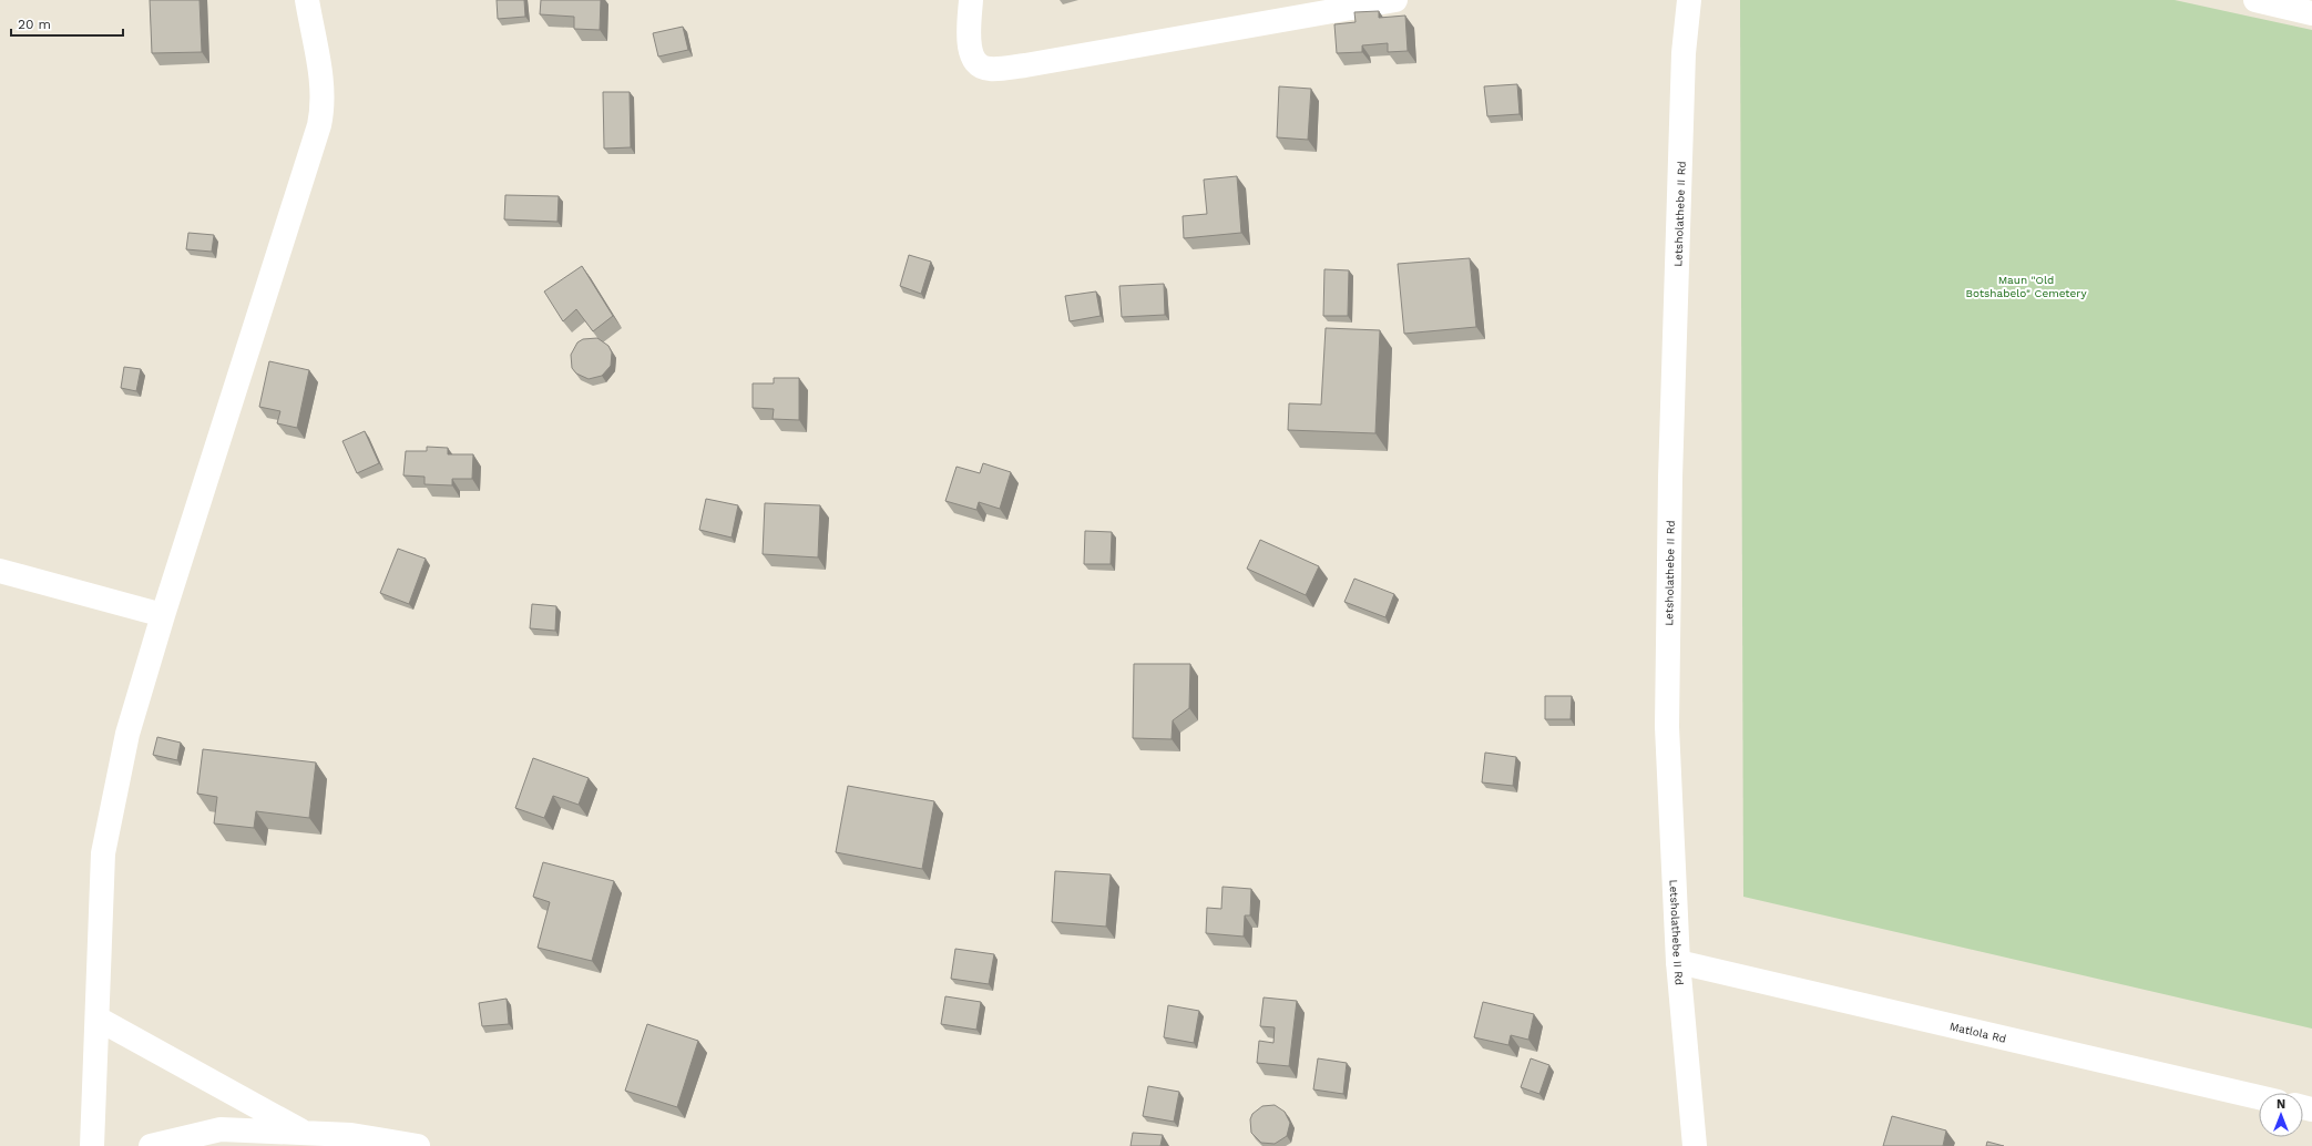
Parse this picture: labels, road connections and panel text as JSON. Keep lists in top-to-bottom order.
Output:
{
  "streets": {
    "street": ["Letsholathebe II Rd", "Matlola Rd"]
  },
  "crossings": [
    ["Letsholathebe II Rd", "Matlola Rd"]
  ],
  "parks": ["Maun \"Old Botshabelo\" Cemetery"],
  "scale_bar": "20 m",
  "north": "top"
}
